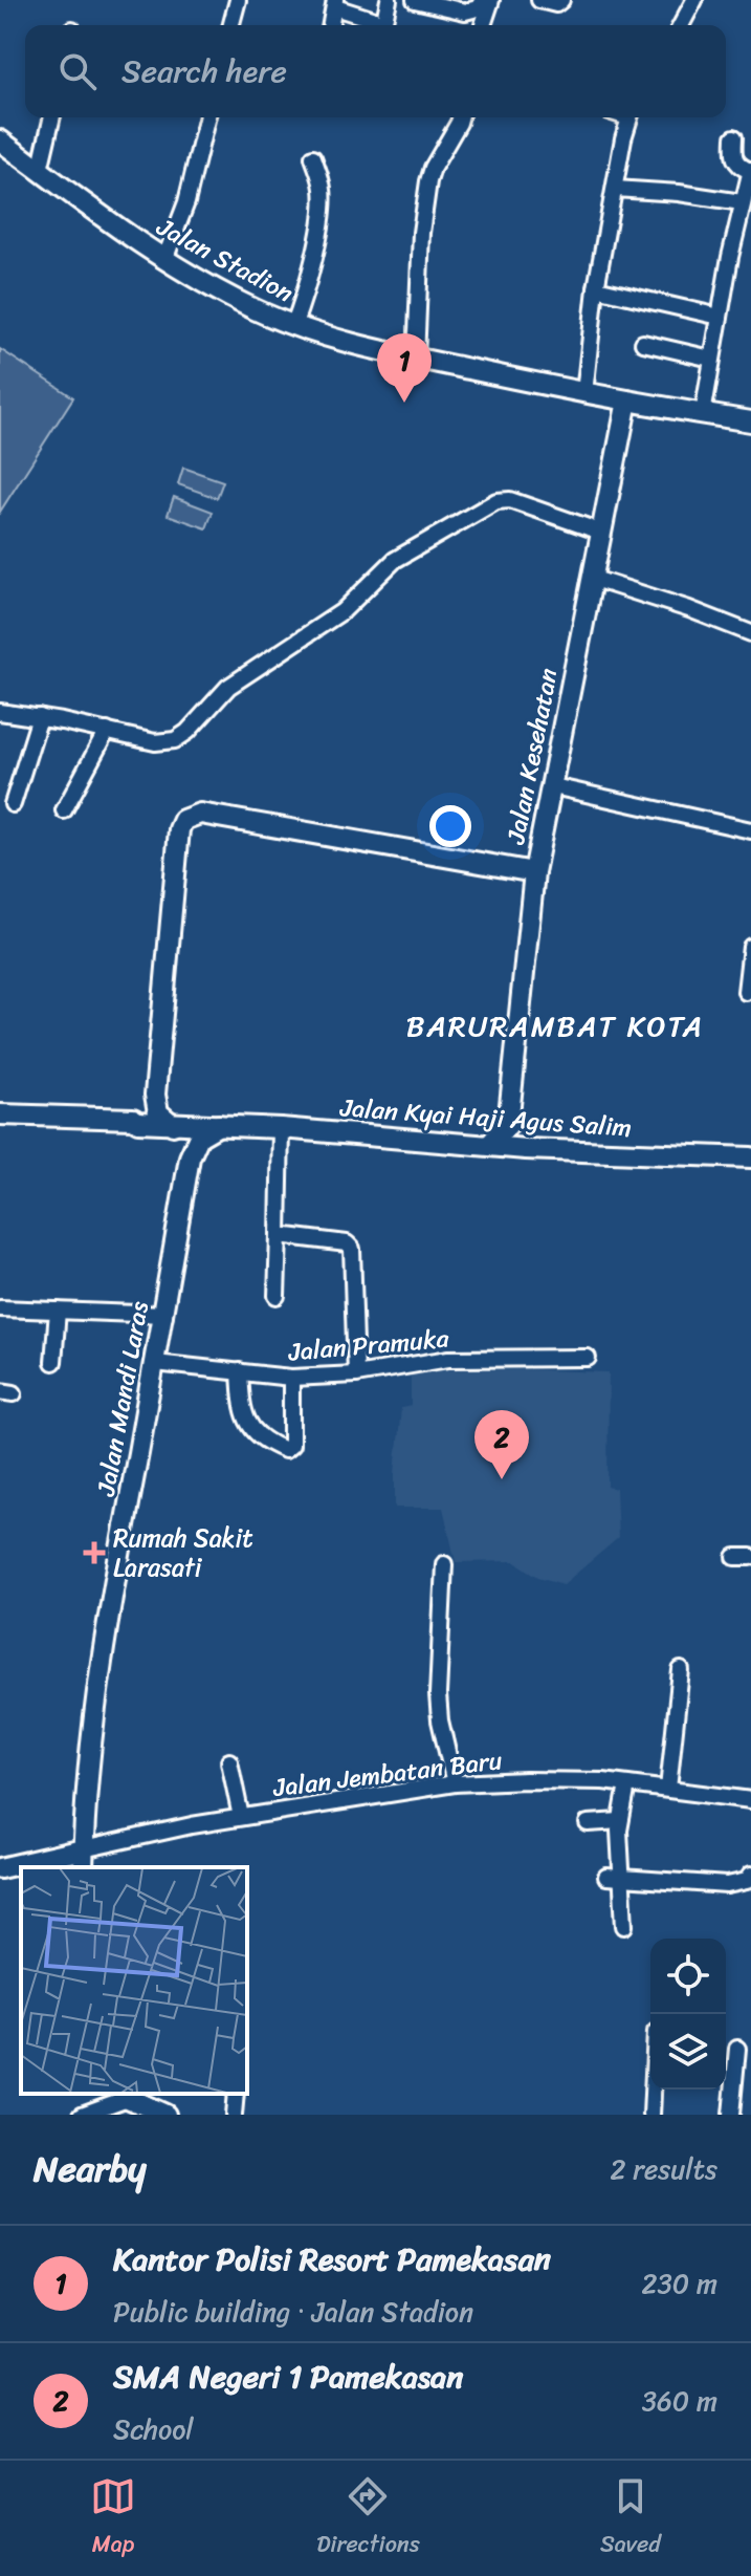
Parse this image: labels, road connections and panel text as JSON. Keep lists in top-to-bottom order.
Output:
{
  "streets": {
    "main road": [
      "Jalan Stadion",
      "Jalan Kesehatan",
      "Jalan Kyai Haji Agus Salim",
      "Jalan Mandi Laras"
    ],
    "street": ["Jalan Pramuka", "Jalan Jembatan Baru"]
  },
  "crossings": [
    ["Jalan Stadion", "Jalan Kesehatan"],
    ["Jalan Pramuka", "Jalan Mandi Laras"],
    ["Jalan Mandi Laras", "Jalan Jembatan Baru"]
  ],
  "districts": ["BARURAMBAT KOTA"],
  "places": {
    "health": ["Rumah Sakit Larasati"]
  },
  "page": {
    "search": "Search here",
    "pins": ["1", "2"],
    "heading": ["Nearby", "2 results"],
    "list": [
      {
        "mark": "1",
        "name": "Kantor Polisi Resort Pamekasan",
        "note": "Public building · Jalan Stadion",
        "value": "230 m"
      },
      {
        "mark": "2",
        "name": "SMA Negeri 1 Pamekasan",
        "note": "School",
        "value": "360 m"
      }
    ],
    "nav": ["Map", "Directions", "Saved"]
  }
}
